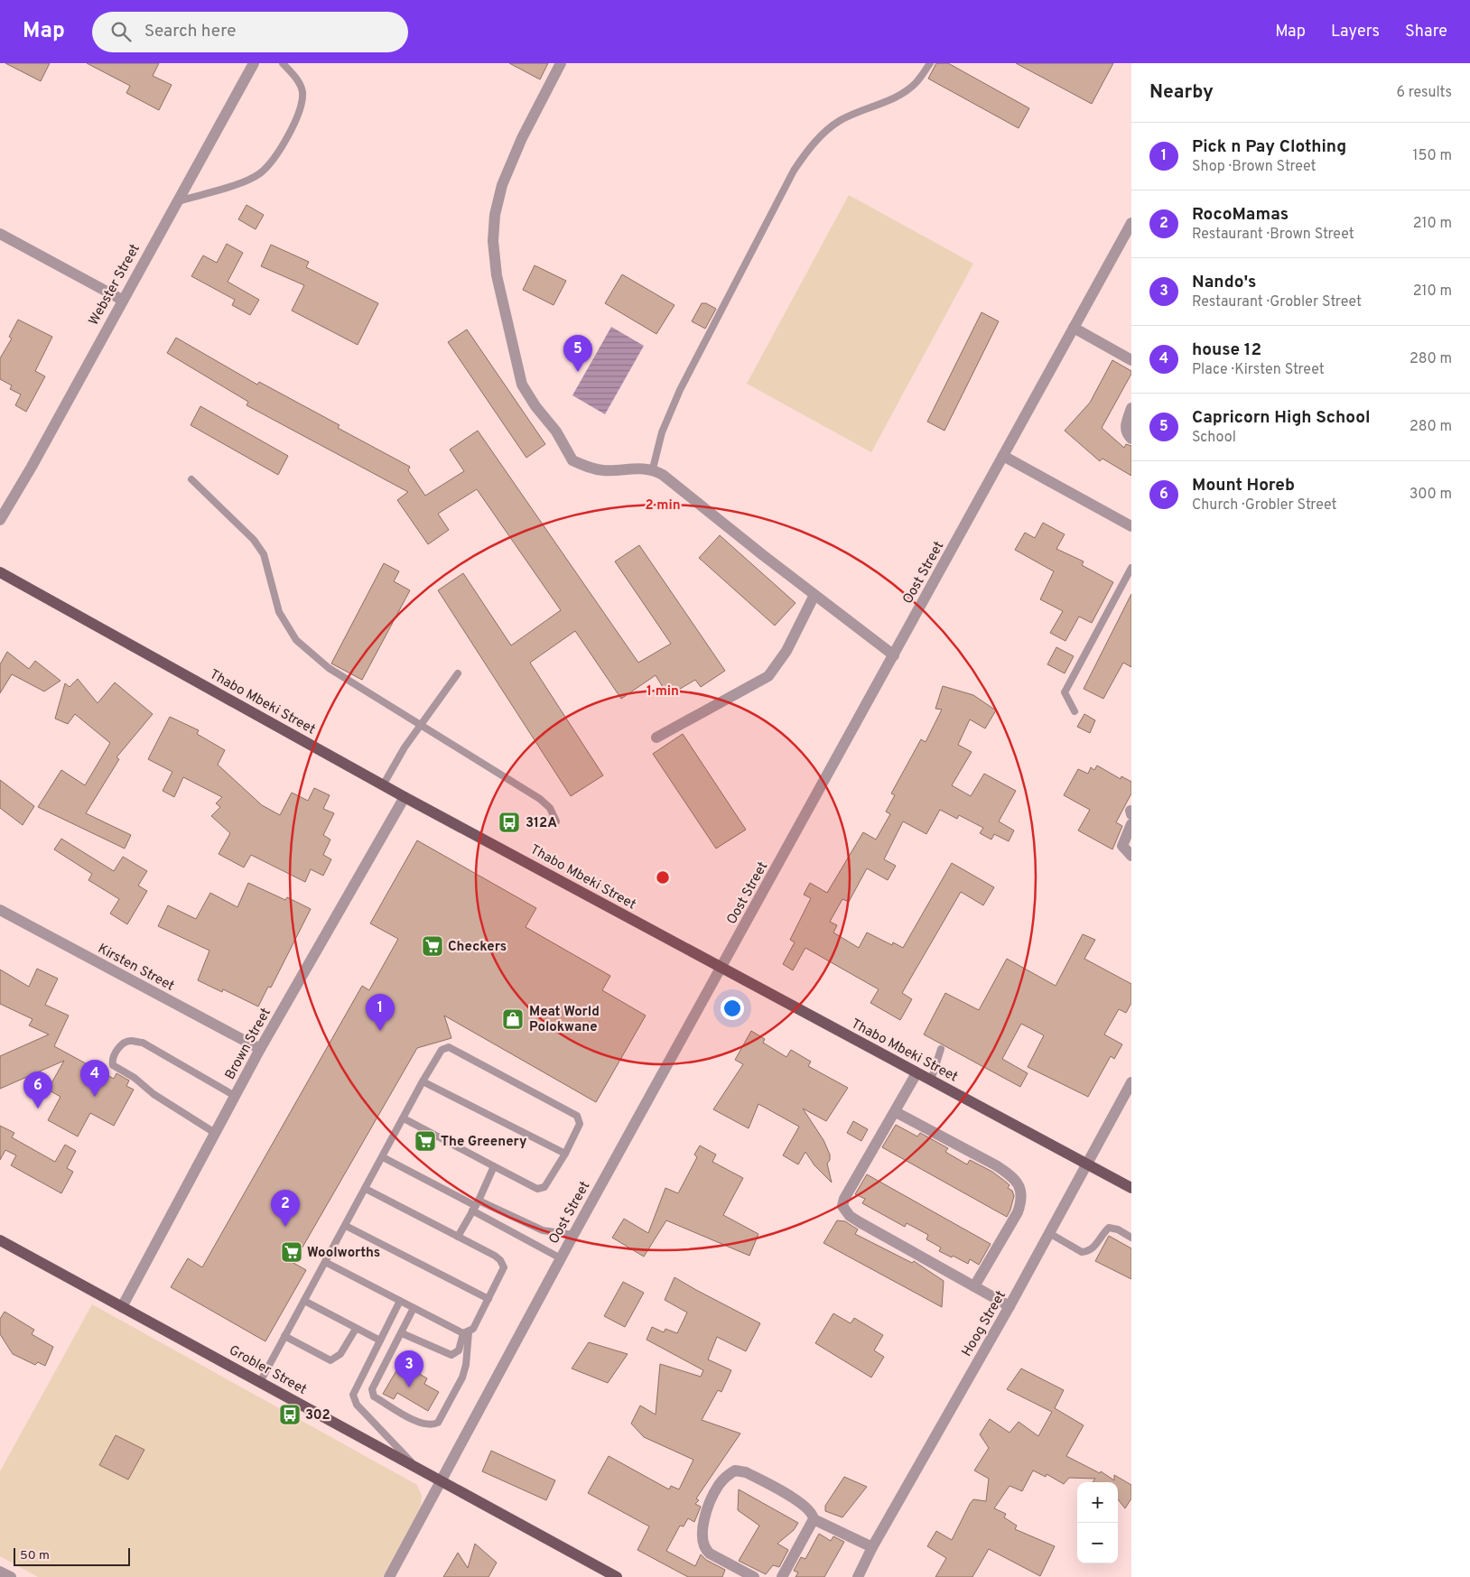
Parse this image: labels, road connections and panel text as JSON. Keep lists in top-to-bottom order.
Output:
{
  "streets": {
    "main road": ["Thabo Mbeki Street", "Grobler Street"],
    "street": [
      "Webster Street",
      "Oost Street",
      "Kirsten Street",
      "Brown Street",
      "Hoog Street"
    ]
  },
  "crossings": [
    ["Oost Street", "Thabo Mbeki Street"],
    ["Oost Street", "Grobler Street"],
    ["Thabo Mbeki Street", "Brown Street"],
    ["Thabo Mbeki Street", "Hoog Street"],
    ["Kirsten Street", "Brown Street"],
    ["Brown Street", "Grobler Street"]
  ],
  "places": {
    "bus stop": ["312A", "302"],
    "supermarket": ["Checkers", "The Greenery", "Woolworths"],
    "shop": ["Meat World Polokwane"]
  },
  "scale_bar": "50 m",
  "page": {
    "header": "Map",
    "search": "Search here",
    "nav": ["Map", "Layers", "Share"],
    "heading": ["Nearby", "6 results"],
    "list": [
      {
        "mark": "1",
        "name": "Pick n Pay Clothing",
        "note": "Shop · Brown Street",
        "value": "150 m"
      },
      {
        "mark": "2",
        "name": "RocoMamas",
        "note": "Restaurant · Brown Street",
        "value": "210 m"
      },
      {
        "mark": "3",
        "name": "Nando's",
        "note": "Restaurant · Grobler Street",
        "value": "210 m"
      },
      {
        "mark": "4",
        "name": "house 12",
        "note": "Place · Kirsten Street",
        "value": "280 m"
      },
      {
        "mark": "5",
        "name": "Capricorn High School",
        "note": "School",
        "value": "280 m"
      },
      {
        "mark": "6",
        "name": "Mount Horeb",
        "note": "Church · Grobler Street",
        "value": "300 m"
      }
    ],
    "pins": [
      "5",
      "1",
      "4",
      "6",
      "2",
      "3"
    ],
    "map_buttons": ["+", "−"],
    "scale": "50 m"
  },
  "rings": ["2 min", "1 min"]
}
